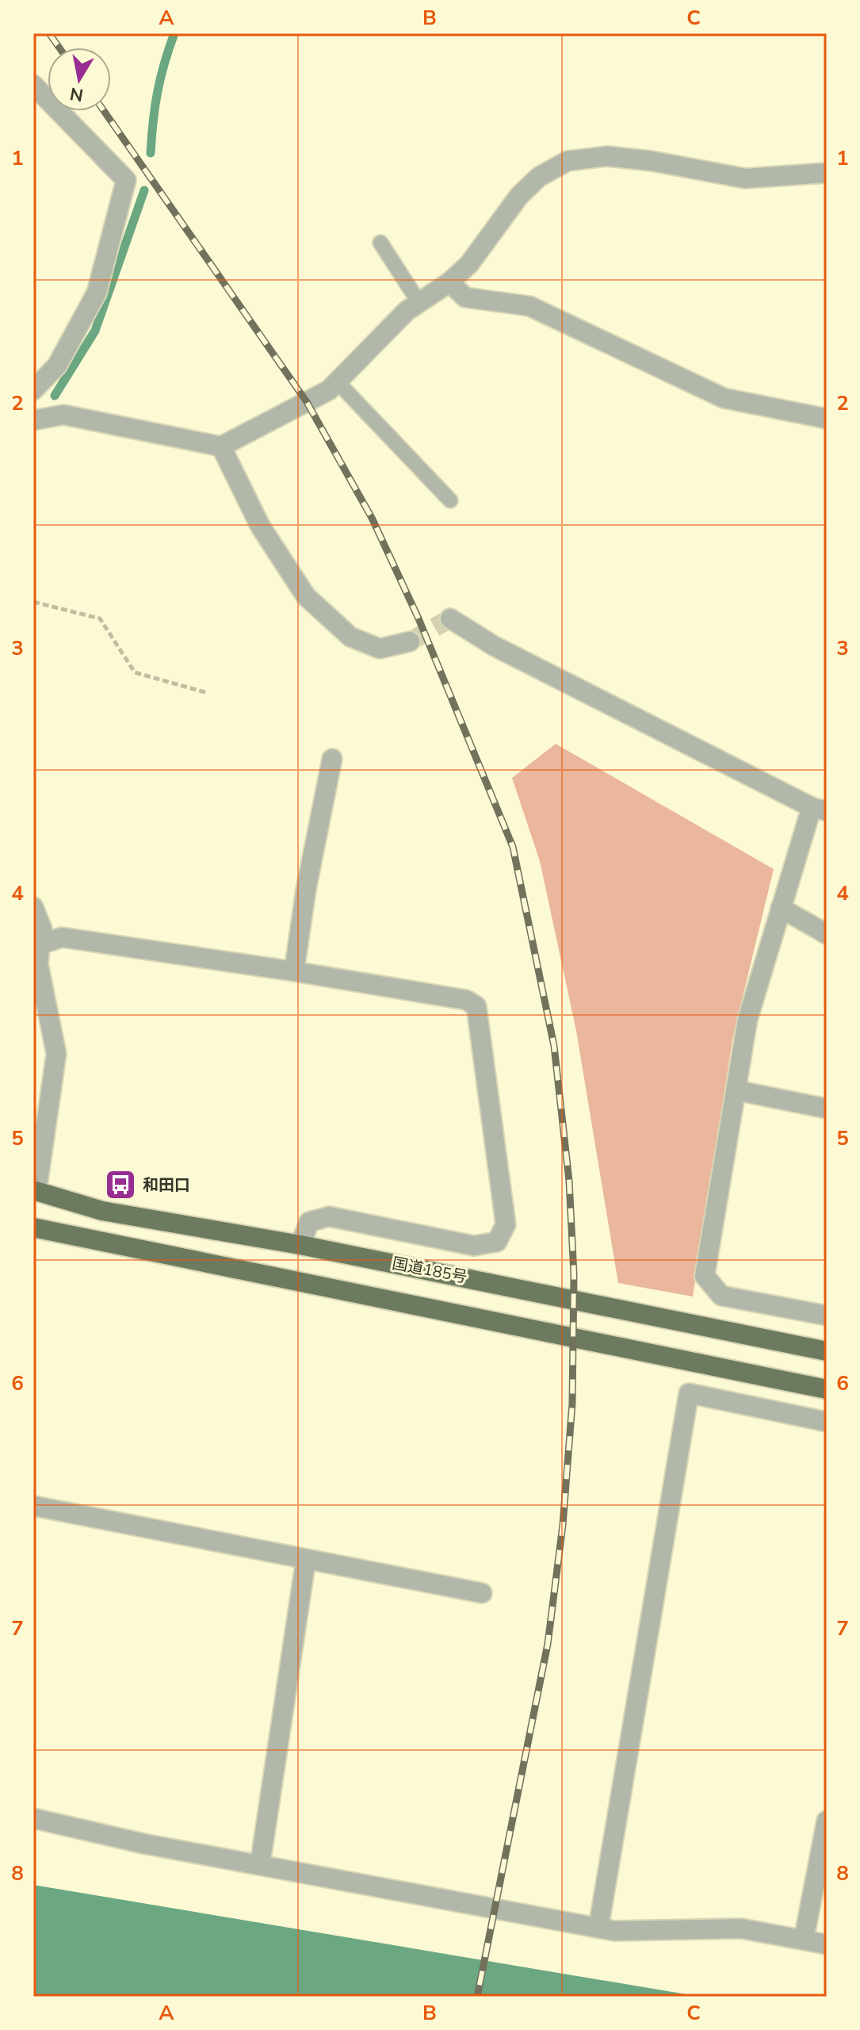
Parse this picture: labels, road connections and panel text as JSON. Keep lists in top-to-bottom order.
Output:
{
  "streets": {
    "highway": ["国道185号"]
  },
  "places": {
    "bus stop": ["和田口"]
  },
  "north": "bottom",
  "grid": {
    "columns": ["A", "B", "C"],
    "rows": [
      "1",
      "2",
      "3",
      "4",
      "5",
      "6",
      "7",
      "8"
    ]
  }
}
